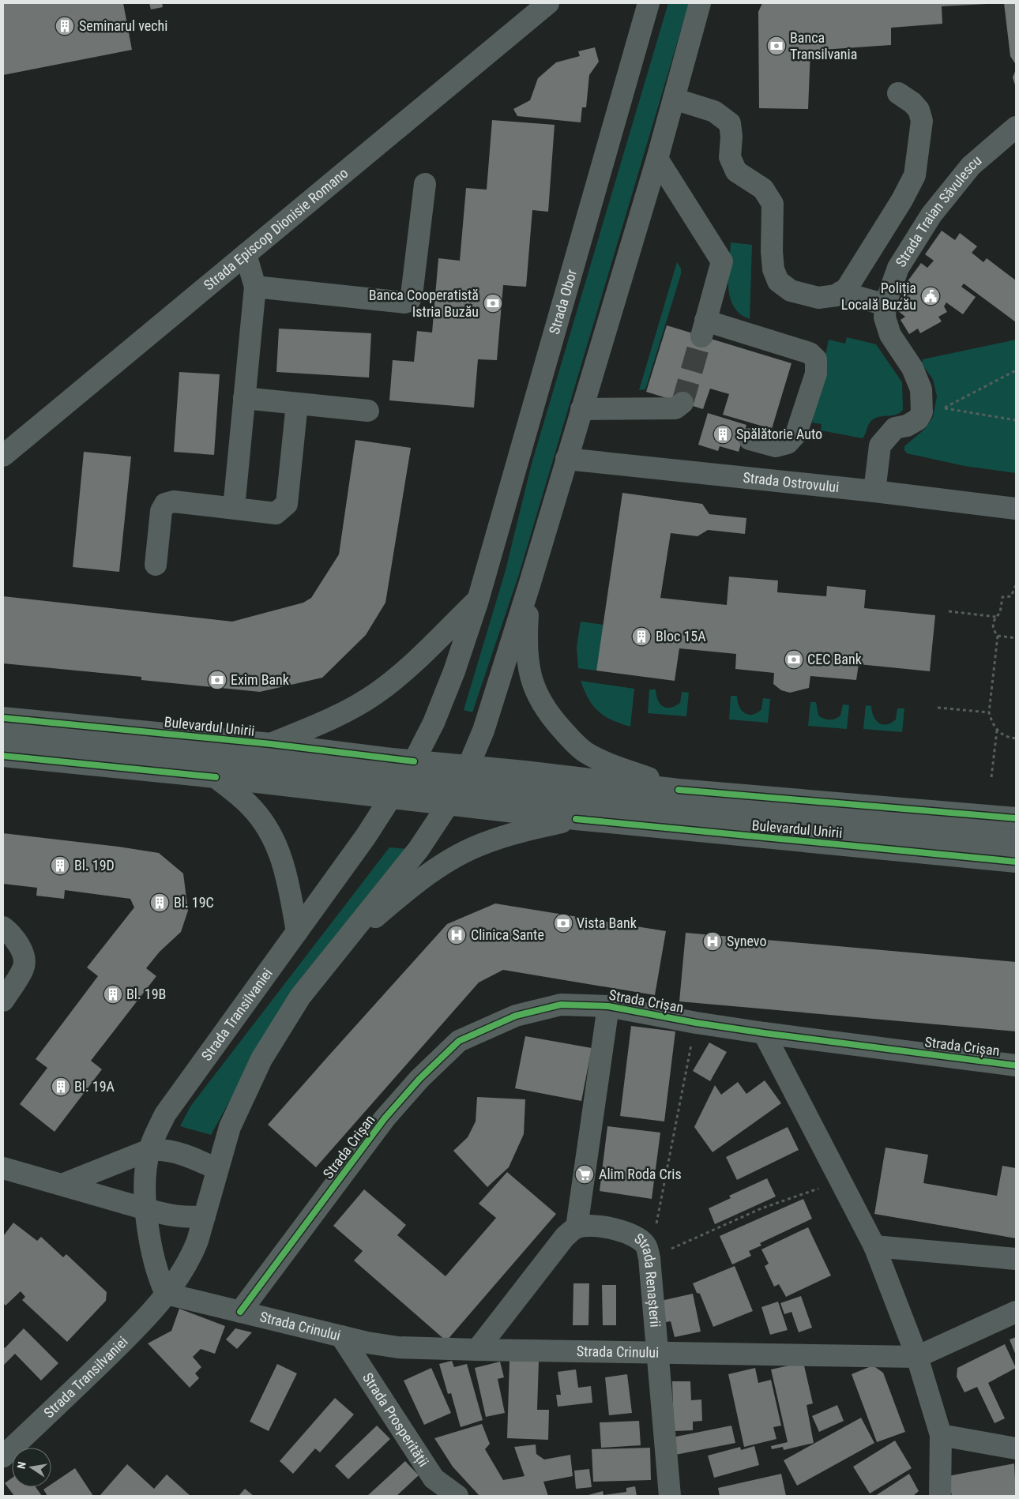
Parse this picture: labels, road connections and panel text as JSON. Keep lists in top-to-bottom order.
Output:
{
  "streets": {
    "main road": [
      "Strada Traian Săvulescu",
      "Strada Episcop Dionisie Romano",
      "Strada Obor",
      "Strada Ostrovului",
      "Bulevardul Unirii",
      "Strada Crișan",
      "Strada Transilvaniei",
      "Strada Renașterii",
      "Strada Crinului",
      "Strada Prosperității"
    ]
  },
  "crossings": [
    ["Strada Traian Săvulescu", "Strada Ostrovului"],
    ["Strada Obor", "Bulevardul Unirii"],
    ["Strada Obor", "Strada Transilvaniei"],
    ["Bulevardul Unirii", "Strada Transilvaniei"],
    ["Strada Crișan", "Strada Crinului"],
    ["Strada Transilvaniei", "Strada Crinului"],
    ["Strada Renașterii", "Strada Crinului"],
    ["Strada Crinului", "Strada Prosperității"]
  ],
  "places": {
    "building": [
      "Seminarul vechi",
      "Spălătorie Auto",
      "Bloc 15A",
      "Bl. 19D",
      "Bl. 19C",
      "Bl. 19B",
      "Bl. 19A"
    ],
    "bank": [
      "Banca Transilvania",
      "Banca Cooperatistă Istria Buzău",
      "CEC Bank",
      "Exim Bank",
      "Vista Bank"
    ],
    "public building": ["Poliția Locală Buzău"],
    "hospital": ["Clinica Sante", "Synevo"],
    "supermarket": ["Alim Roda Cris"]
  },
  "north": "left"
}
